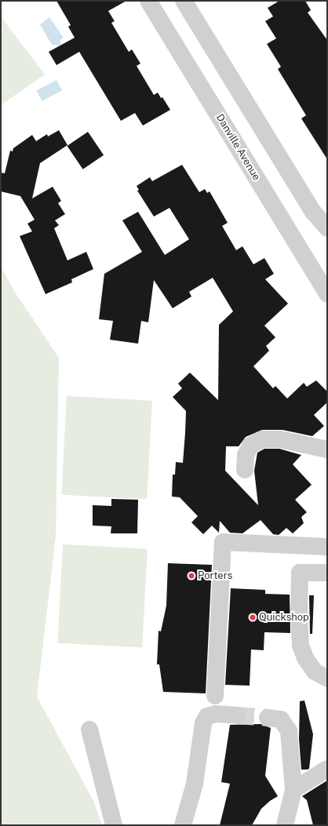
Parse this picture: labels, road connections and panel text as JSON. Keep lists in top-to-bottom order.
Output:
{
  "streets": {
    "street": ["Danville Avenue"]
  },
  "places": ["Porters", "Quickshop"]
}
